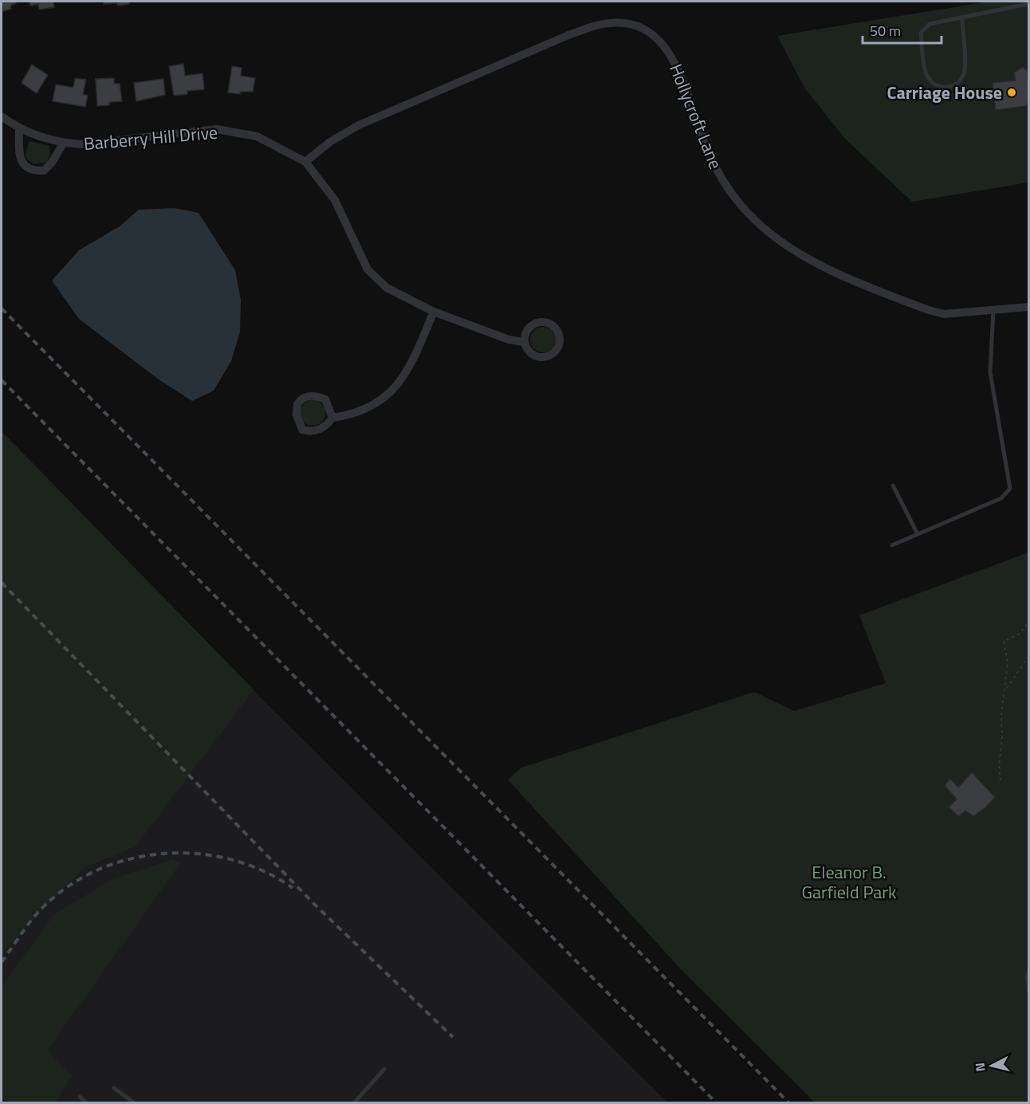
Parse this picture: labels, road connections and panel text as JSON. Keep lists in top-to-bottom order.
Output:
{
  "streets": {
    "street": ["Hollycroft Lane", "Barberry Hill Drive"]
  },
  "crossings": [
    ["Hollycroft Lane", "Barberry Hill Drive"]
  ],
  "parks": ["Eleanor B. Garfield Park"],
  "places": ["Carriage House"],
  "scale_bar": "50 m",
  "north": "left"
}
